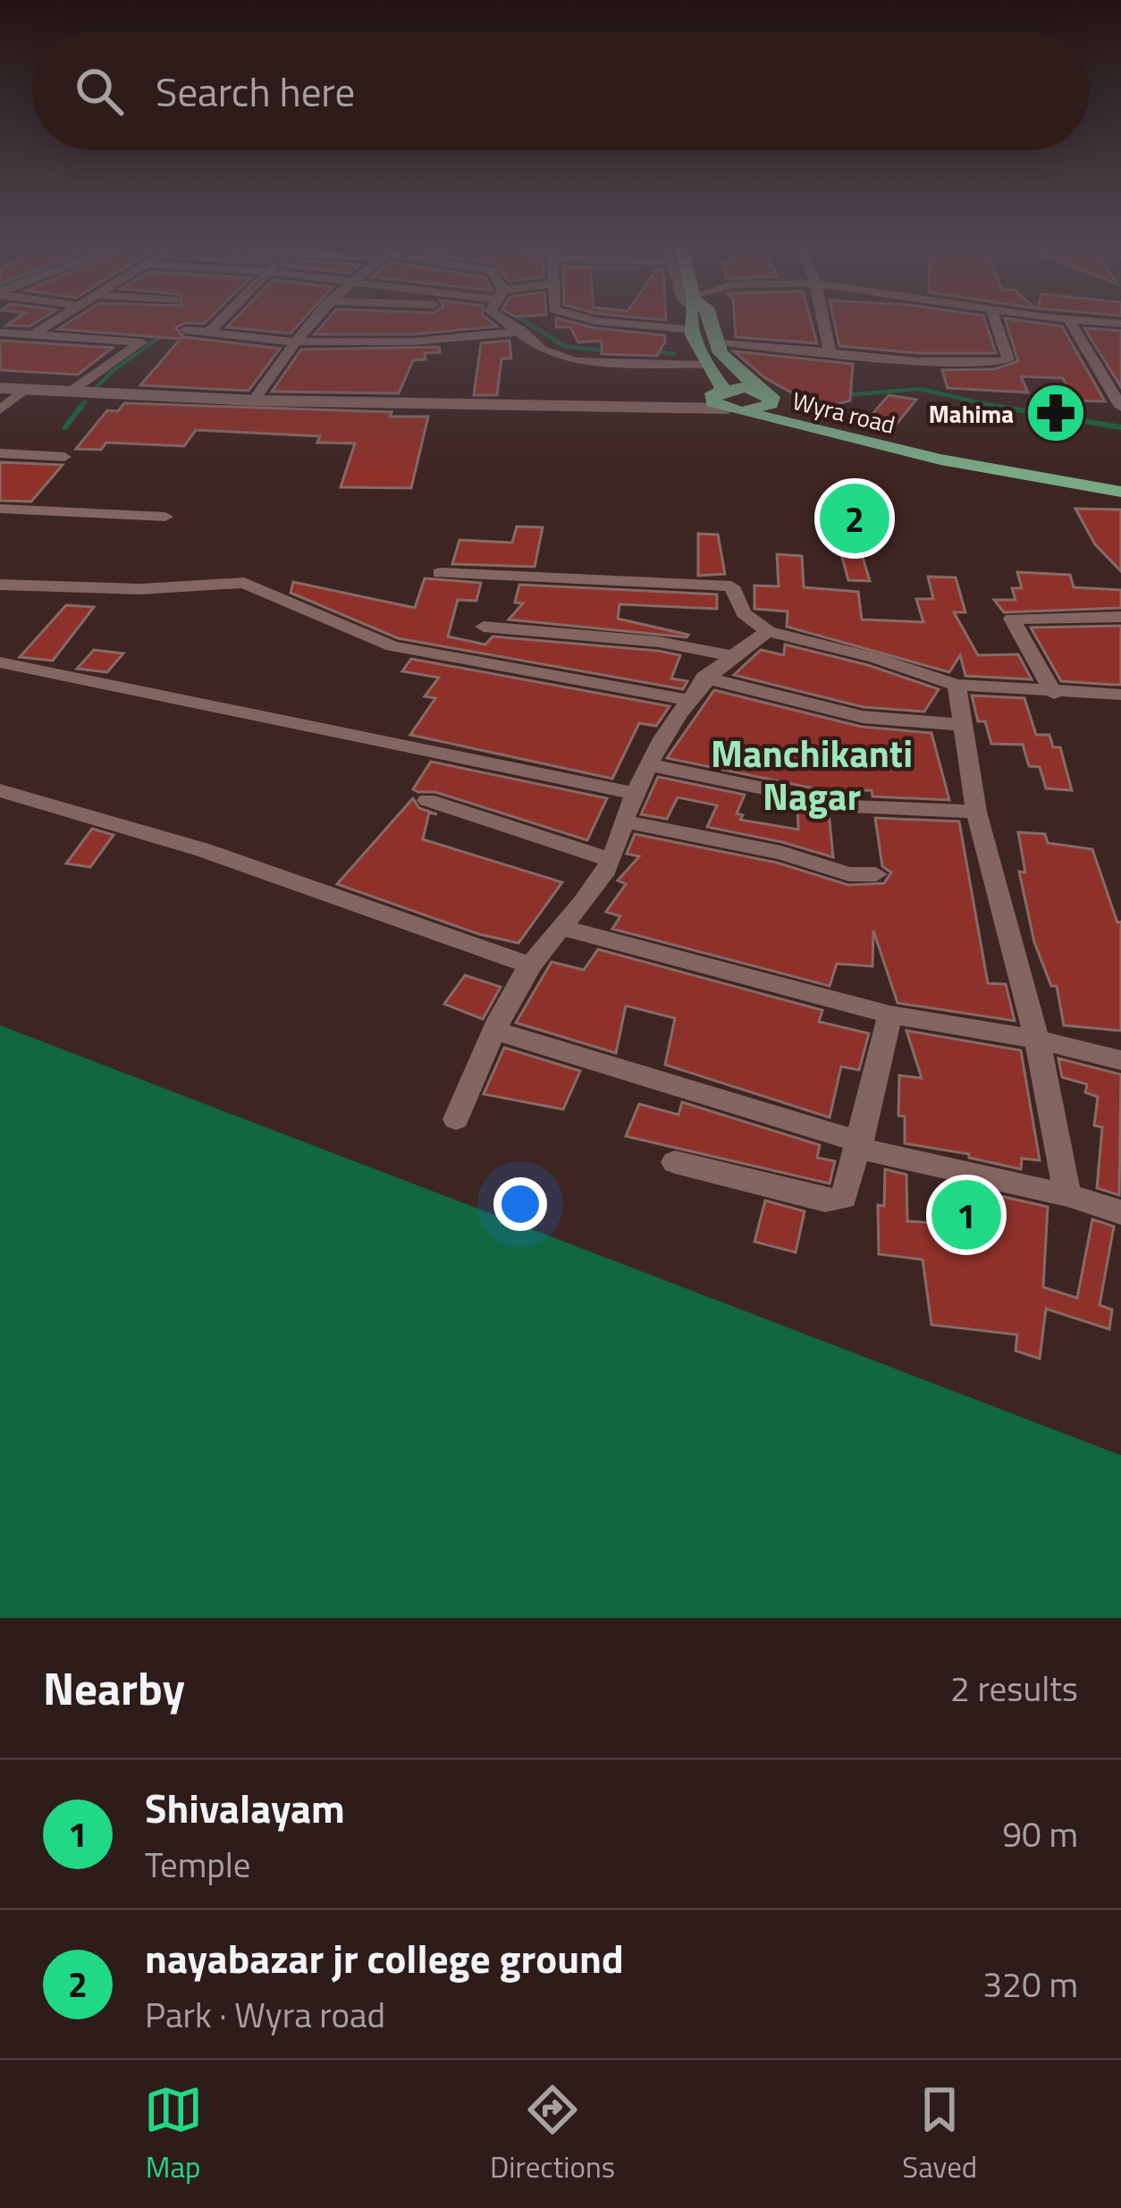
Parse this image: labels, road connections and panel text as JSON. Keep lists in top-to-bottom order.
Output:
{
  "streets": {
    "main road": ["Wyra road"]
  },
  "districts": ["Manchikanti Nagar"],
  "places": {
    "pharmacy": ["Mahima"]
  },
  "page": {
    "search": "Search here",
    "pins": ["2", "1"],
    "heading": ["Nearby", "2 results"],
    "list": [
      {
        "mark": "1",
        "name": "Shivalayam",
        "note": "Temple",
        "value": "90 m"
      },
      {
        "mark": "2",
        "name": "nayabazar jr college ground",
        "note": "Park · Wyra road",
        "value": "320 m"
      }
    ],
    "nav": ["Map", "Directions", "Saved"]
  }
}
